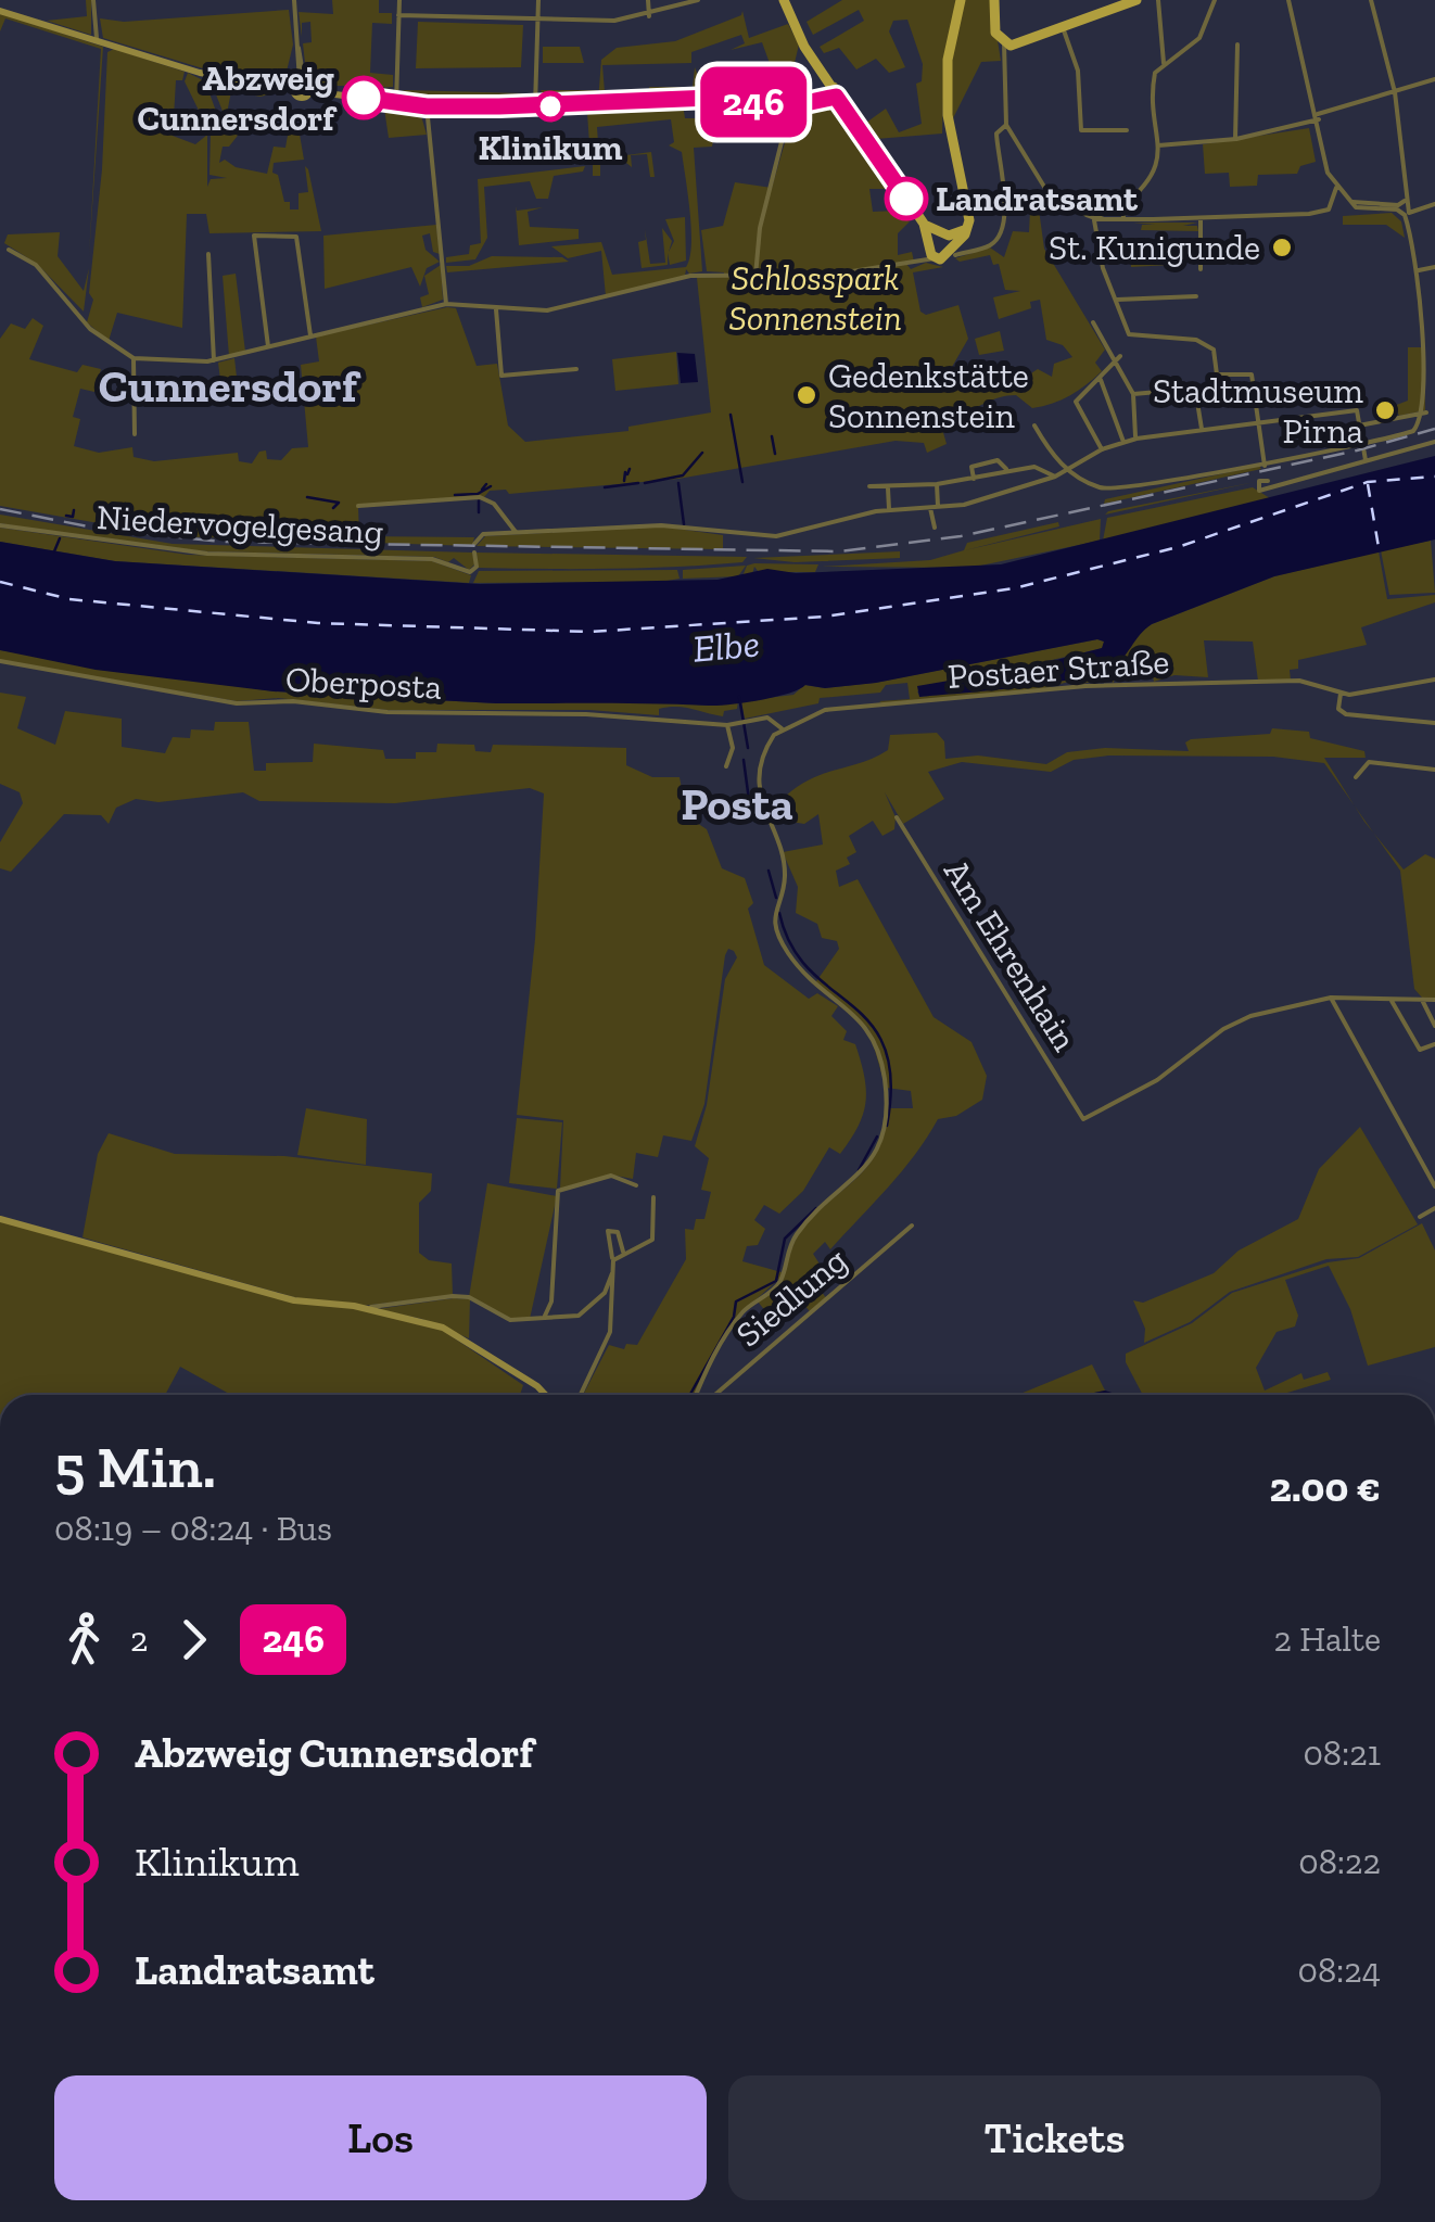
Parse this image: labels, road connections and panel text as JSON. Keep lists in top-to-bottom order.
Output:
{
  "streets": {
    "street": [
      "Niedervogelgesang",
      "Postaer Straße",
      "Oberposta",
      "Am Ehrenhain",
      "Siedlung"
    ]
  },
  "crossings": [
    ["Postaer Straße", "Oberposta"]
  ],
  "districts": ["Cunnersdorf", "Posta"],
  "water": ["Elbe"],
  "parks": ["Schlosspark Sonnenstein"],
  "places": [
    "Abzweig Cunnersdorf",
    "Klinikum",
    "Landratsamt",
    "St. Kunigunde",
    "Gedenkstätte Sonnenstein",
    "Stadtmuseum Pirna"
  ],
  "lines": ["bus line 246"],
  "page": {
    "on_map": "246",
    "heading": ["5 Min.", "08:19 – 08:24 · Bus", "2.00 €"],
    "legs": ["2", "246", "2 Halte"],
    "list": [
      {
        "name": "Abzweig Cunnersdorf",
        "value": "08:21"
      },
      {
        "name": "Klinikum",
        "value": "08:22"
      },
      {
        "name": "Landratsamt",
        "value": "08:24"
      }
    ],
    "buttons": ["Los", "Tickets"]
  }
}
